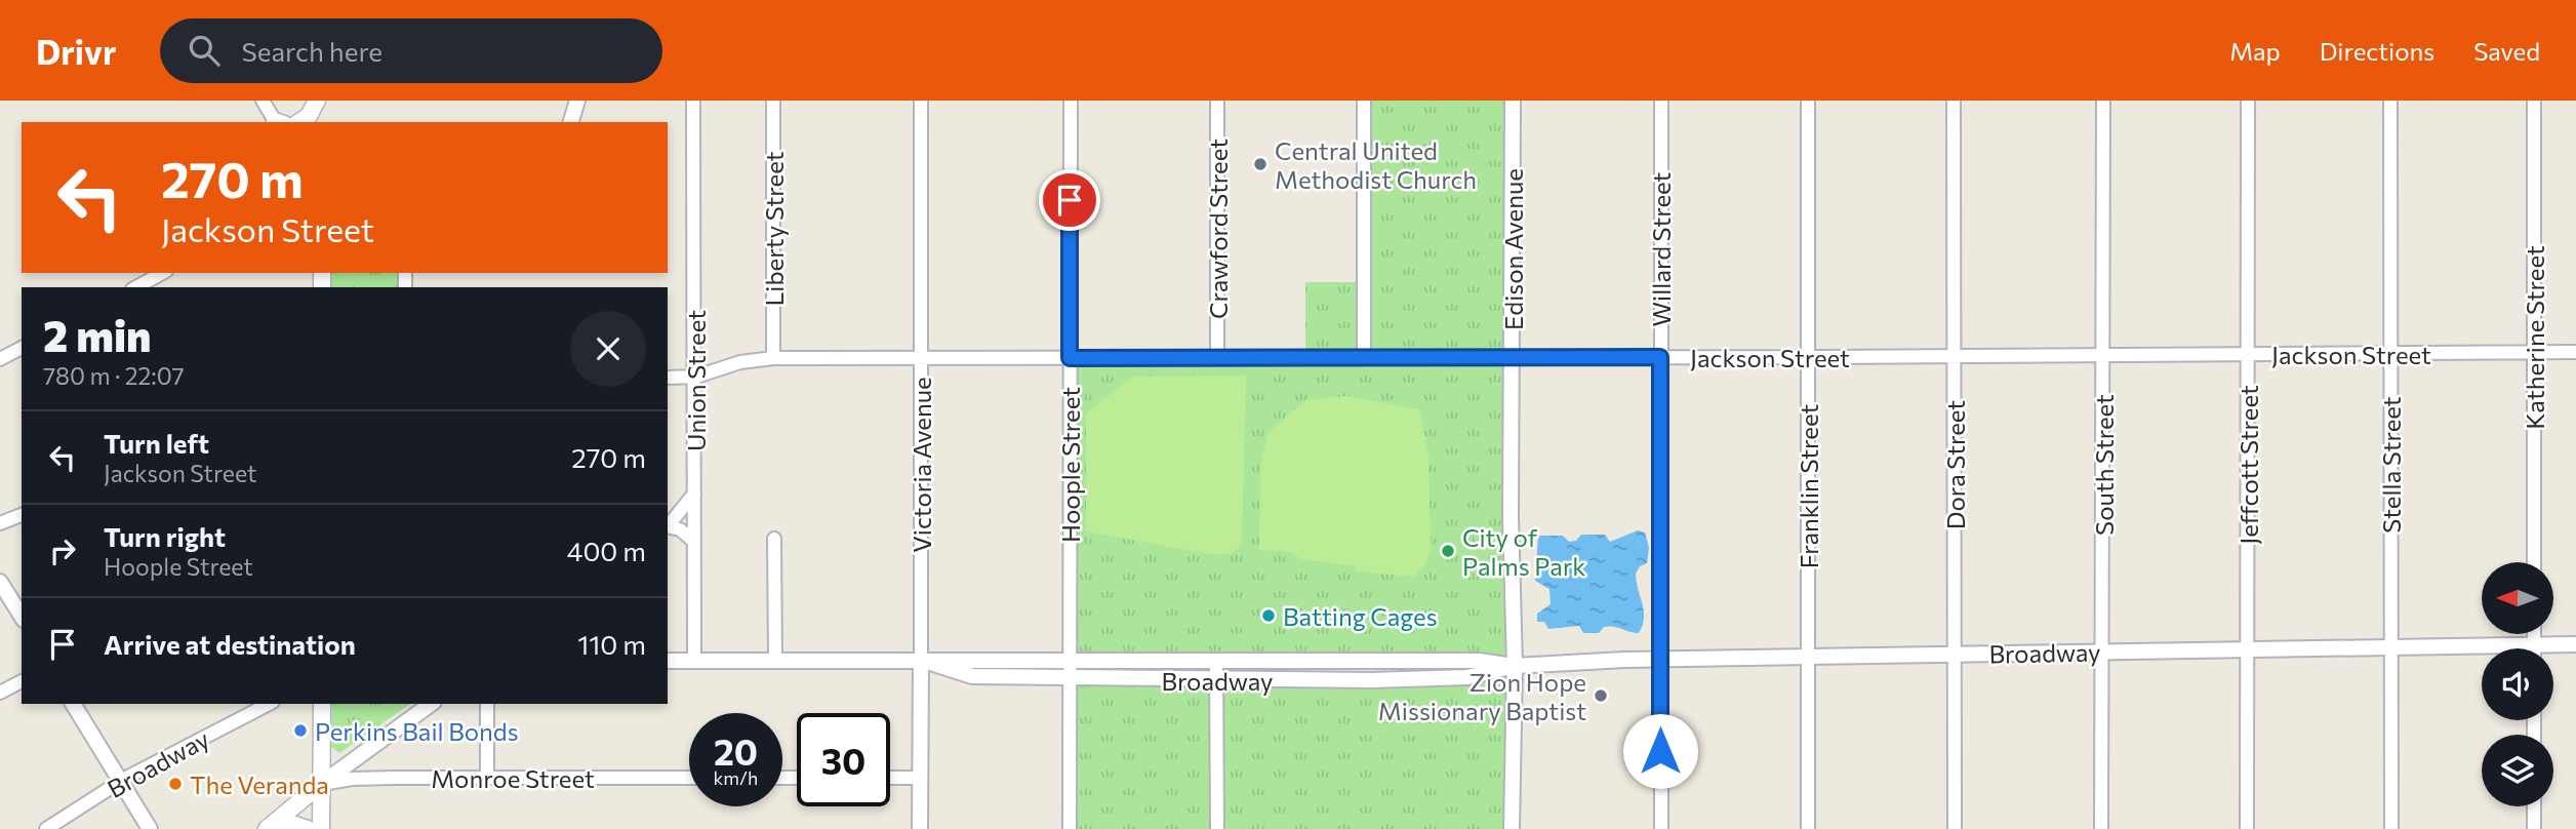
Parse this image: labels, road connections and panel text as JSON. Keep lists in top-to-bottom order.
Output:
{
  "streets": {
    "street": [
      "Liberty Street",
      "Crawford Street",
      "Edison Avenue",
      "Willard Street",
      "Katherine Street",
      "Jackson Street",
      "Union Street",
      "Victoria Avenue",
      "Hoople Street",
      "Dora Street",
      "South Street",
      "Jeffcott Street",
      "Stella Street",
      "Franklin Street",
      "Broadway",
      "Monroe Street"
    ]
  },
  "crossings": [
    ["Liberty Street", "Jackson Street"],
    ["Crawford Street", "Jackson Street"],
    ["Edison Avenue", "Jackson Street"],
    ["Edison Avenue", "Broadway"],
    ["Willard Street", "Jackson Street"],
    ["Willard Street", "Broadway"],
    ["Katherine Street", "Jackson Street"],
    ["Jackson Street", "Union Street"],
    ["Jackson Street", "Victoria Avenue"],
    ["Jackson Street", "Hoople Street"],
    ["Jackson Street", "Dora Street"],
    ["Jackson Street", "South Street"],
    ["Jackson Street", "Jeffcott Street"],
    ["Jackson Street", "Stella Street"],
    ["Jackson Street", "Franklin Street"],
    ["Union Street", "Broadway"],
    ["Victoria Avenue", "Broadway"],
    ["Hoople Street", "Broadway"],
    ["Dora Street", "Broadway"],
    ["South Street", "Broadway"],
    ["Jeffcott Street", "Broadway"],
    ["Stella Street", "Broadway"],
    ["Franklin Street", "Broadway"]
  ],
  "places": [
    "Central United Methodist Church",
    "City of Palms Park",
    "Batting Cages",
    "Zion Hope Missionary Baptist",
    "Perkins Bail Bonds",
    "The Veranda"
  ],
  "north": "left",
  "page": {
    "header": "Drivr",
    "search": "Search here",
    "nav": ["Map", "Directions", "Saved"],
    "turn": ["270 m", "Jackson Street"],
    "heading": ["2 min", "780 m · 22:07"],
    "list": [
      {
        "name": "Turn left",
        "note": "Jackson Street",
        "value": "270 m"
      },
      {
        "name": "Turn right",
        "note": "Hoople Street",
        "value": "400 m"
      },
      {
        "name": "Arrive at destination",
        "value": "110 m"
      }
    ],
    "speed": "20 km/h",
    "limit": "30"
  }
}
